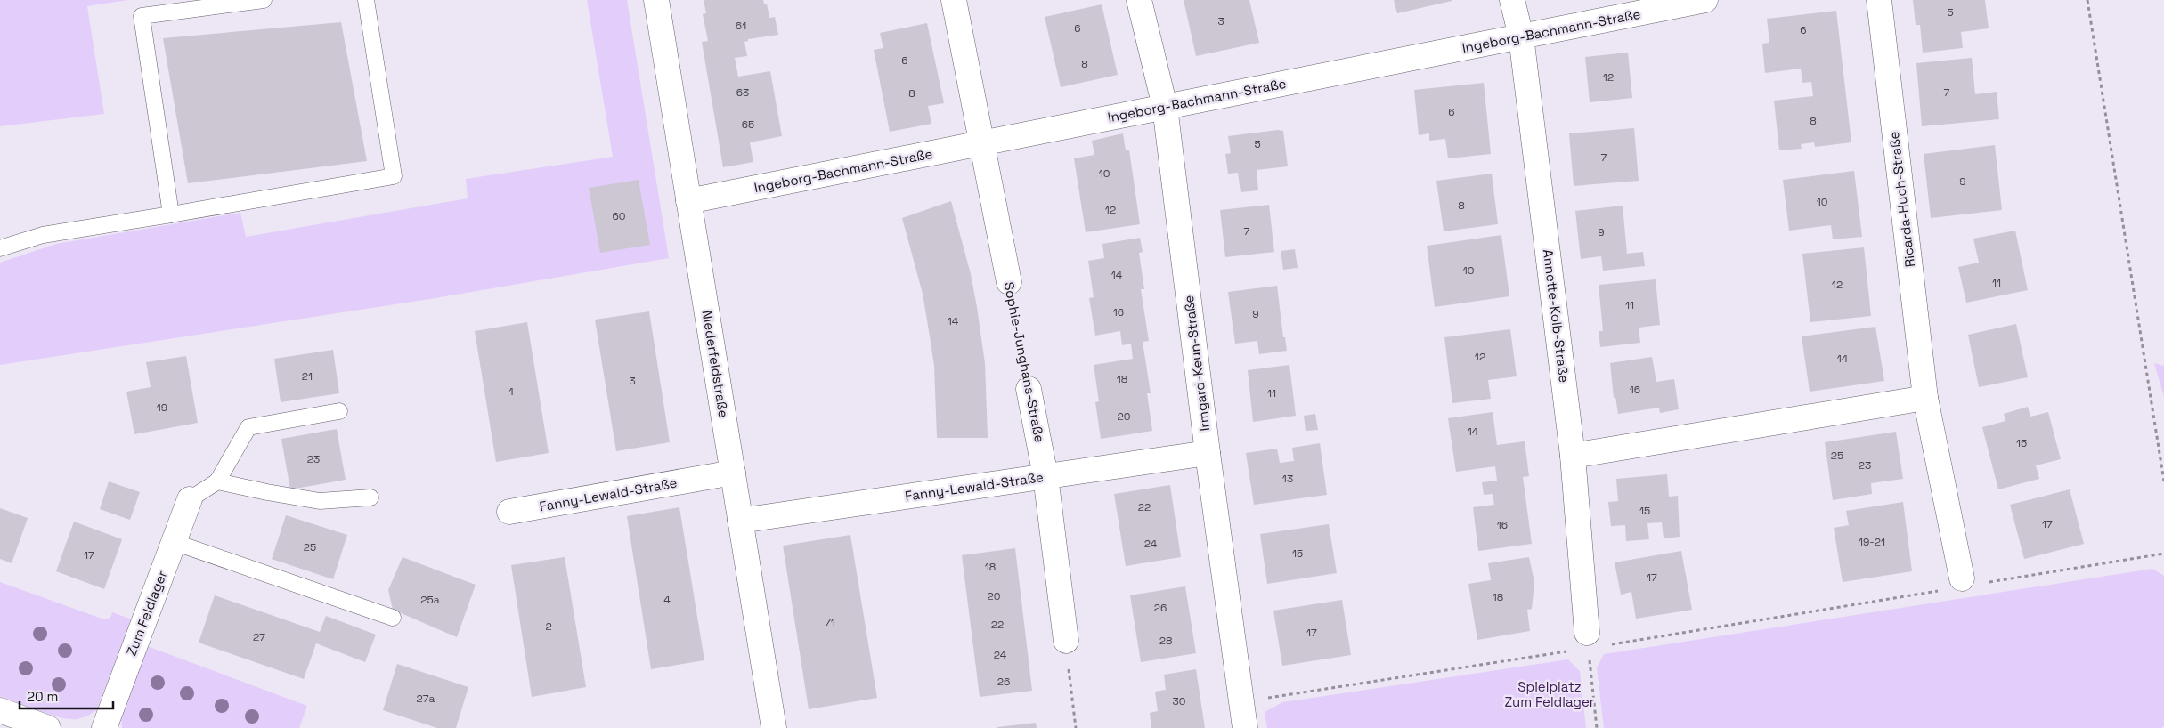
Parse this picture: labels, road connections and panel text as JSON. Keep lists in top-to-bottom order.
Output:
{
  "streets": {
    "street": [
      "Ingeborg-Bachmann-Straße",
      "Ricarda-Huch-Straße",
      "Annette-Kolb-Straße",
      "Sophie-Junghans-Straße",
      "Irmgard-Keun-Straße",
      "Niederfeldstraße",
      "Fanny-Lewald-Straße",
      "Zum Feldlager"
    ]
  },
  "crossings": [
    ["Ingeborg-Bachmann-Straße", "Annette-Kolb-Straße"],
    ["Ingeborg-Bachmann-Straße", "Sophie-Junghans-Straße"],
    ["Ingeborg-Bachmann-Straße", "Irmgard-Keun-Straße"],
    ["Ingeborg-Bachmann-Straße", "Niederfeldstraße"],
    ["Sophie-Junghans-Straße", "Fanny-Lewald-Straße"],
    ["Irmgard-Keun-Straße", "Fanny-Lewald-Straße"],
    ["Niederfeldstraße", "Fanny-Lewald-Straße"]
  ],
  "parks": ["Spielplatz Zum Feldlager"],
  "house_numbers": [
    "5",
    "3",
    "61",
    "6",
    "6",
    "6",
    "8",
    "12",
    "63",
    "7",
    "8",
    "6",
    "8",
    "65",
    "5",
    "7",
    "10",
    "9",
    "10",
    "8",
    "12",
    "60",
    "7",
    "9",
    "10",
    "14",
    "11",
    "12",
    "11",
    "16",
    "9",
    "14",
    "12",
    "14",
    "21",
    "18",
    "3",
    "16",
    "1",
    "11",
    "19",
    "20",
    "14",
    "15",
    "25",
    "23",
    "23",
    "13",
    "22",
    "15",
    "17",
    "16",
    "19-21",
    "24",
    "25",
    "15",
    "17",
    "18",
    "17",
    "20",
    "18",
    "25a",
    "4",
    "26",
    "71",
    "22",
    "2",
    "17",
    "27",
    "28",
    "24",
    "26",
    "27a",
    "30"
  ],
  "scale_bar": "20 m"
}
